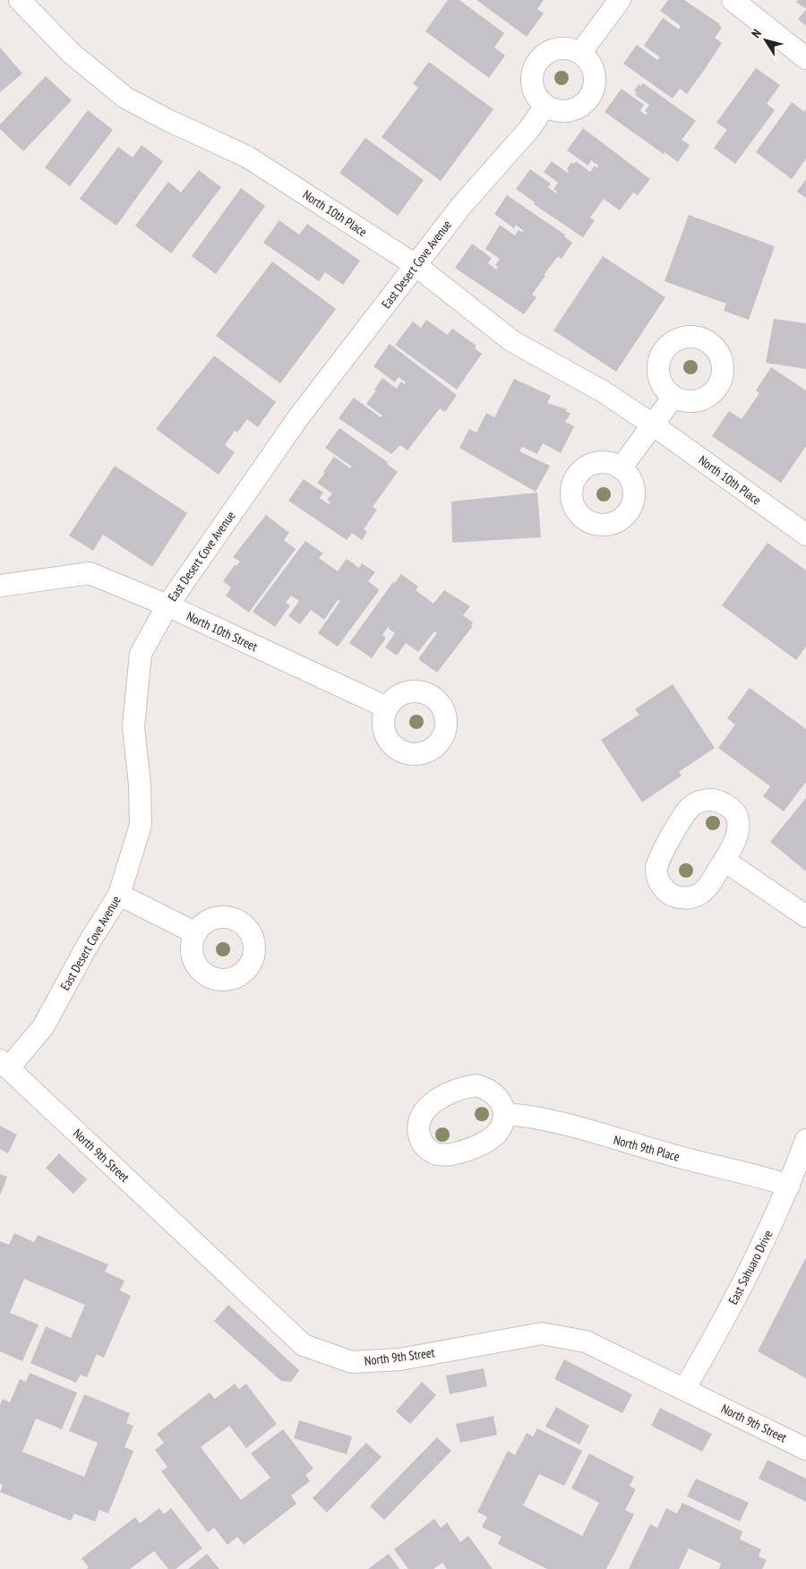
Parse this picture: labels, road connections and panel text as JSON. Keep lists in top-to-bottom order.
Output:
{
  "streets": {
    "street": [
      "North 10th Place",
      "East Desert Cove Avenue",
      "North 10th Street",
      "North 9th Place",
      "North 9th Street",
      "East Sahuaro Drive"
    ]
  },
  "crossings": [
    ["North 10th Place", "East Desert Cove Avenue"],
    ["East Desert Cove Avenue", "North 10th Street"],
    ["East Desert Cove Avenue", "North 9th Street"],
    ["North 9th Place", "East Sahuaro Drive"],
    ["North 9th Street", "East Sahuaro Drive"]
  ],
  "north": "top left"
}
